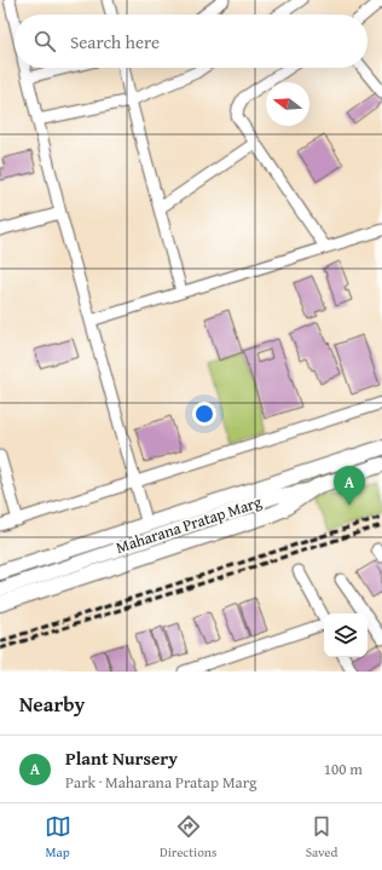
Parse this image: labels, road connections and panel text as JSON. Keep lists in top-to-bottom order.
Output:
{
  "streets": {
    "main road": ["Maharana Pratap Marg"]
  },
  "north": "left",
  "page": {
    "search": "Search here",
    "pins": "A",
    "heading": "Nearby",
    "list": [
      {
        "mark": "A",
        "name": "Plant Nursery",
        "note": "Park · Maharana Pratap Marg",
        "value": "100 m"
      }
    ],
    "nav": ["Map", "Directions", "Saved"]
  }
}
